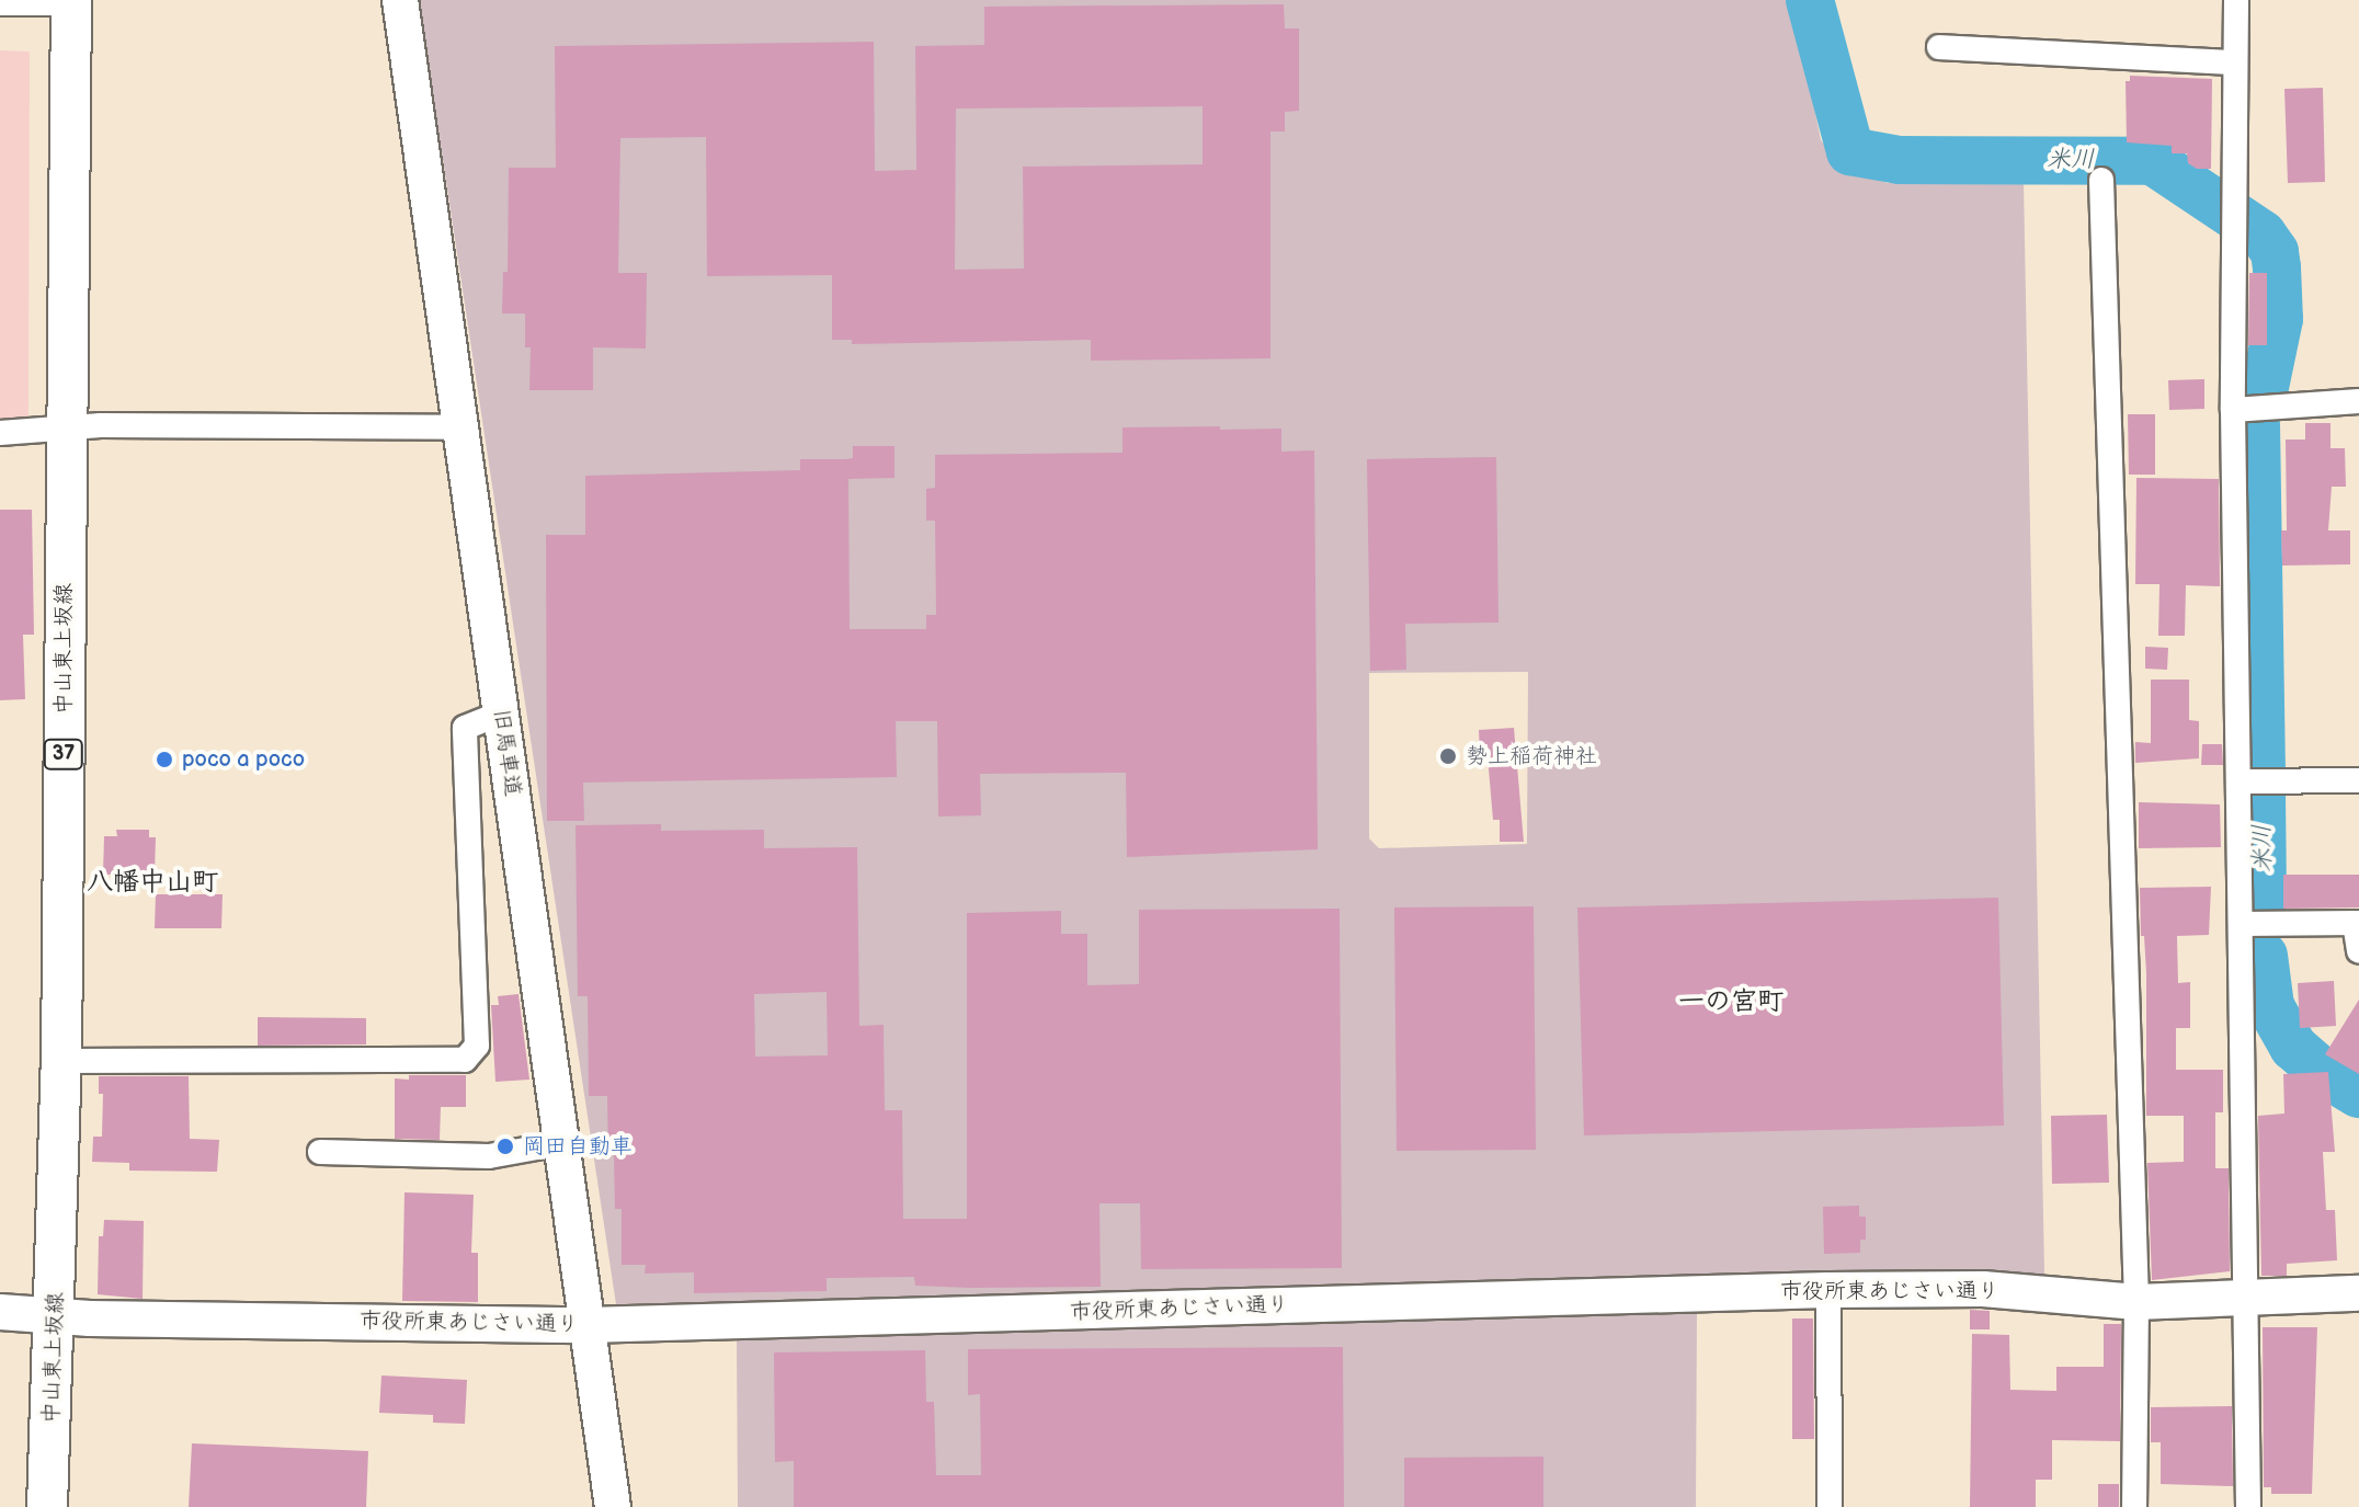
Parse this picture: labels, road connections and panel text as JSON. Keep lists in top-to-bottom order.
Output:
{
  "streets": {
    "main road": ["中山東上坂線", "37"],
    "street": ["旧馬車道", "市役所東あじさい通り"]
  },
  "crossings": [
    ["中山東上坂線", "市役所東あじさい通り"],
    ["旧馬車道", "市役所東あじさい通り"]
  ],
  "districts": ["八幡中山町", "一の宮町"],
  "water": ["米川"],
  "places": ["勢上稲荷神社", "poco a poco", "岡田自動車"]
}
